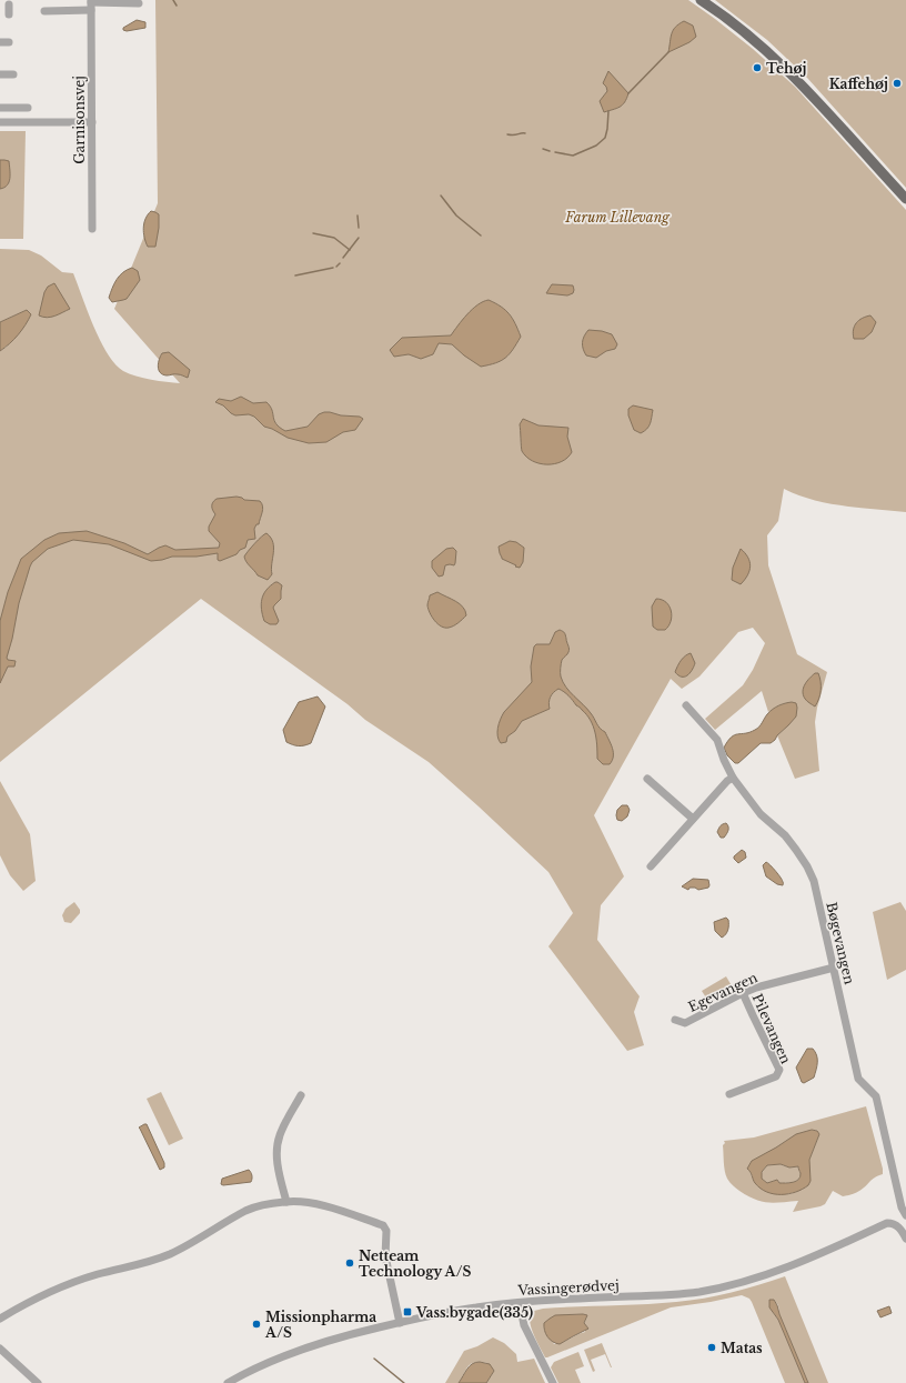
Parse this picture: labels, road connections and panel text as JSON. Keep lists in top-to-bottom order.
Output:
{
  "streets": {
    "street": [
      "Garnisonsvej",
      "Bøgevangen",
      "Egevangen",
      "Pilevangen",
      "Vassingerødvej"
    ]
  },
  "crossings": [
    ["Bøgevangen", "Egevangen"],
    ["Egevangen", "Pilevangen"]
  ],
  "parks": ["Farum Lillevang"],
  "places": {
    "other": [
      "Tehøj",
      "Kaffehøj",
      "Netteam Technology A/S",
      "Missionpharma A/S",
      "Matas"
    ],
    "transit": ["Vass.bygade(335)"]
  }
}
